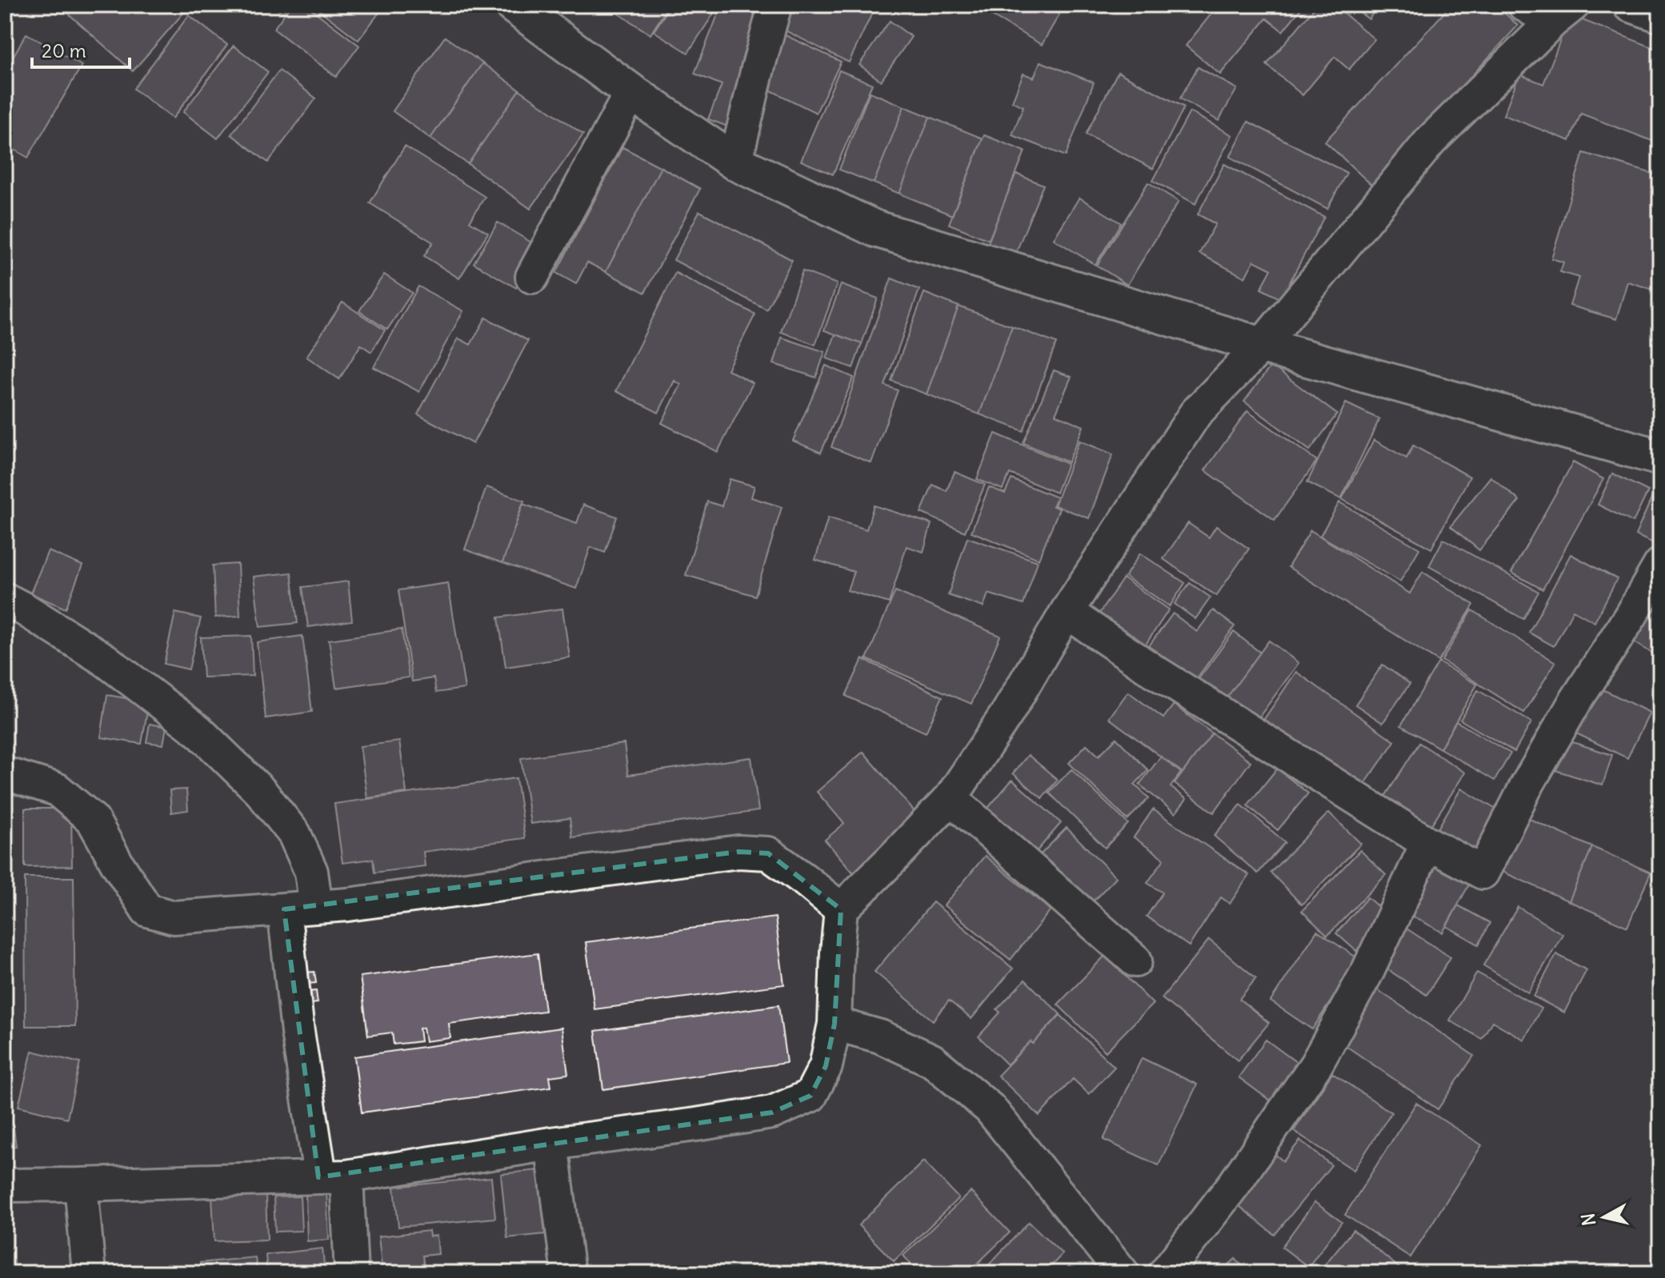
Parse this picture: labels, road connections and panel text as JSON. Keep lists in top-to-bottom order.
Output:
{
  "scale_bar": "20 m",
  "north": "left"
}
